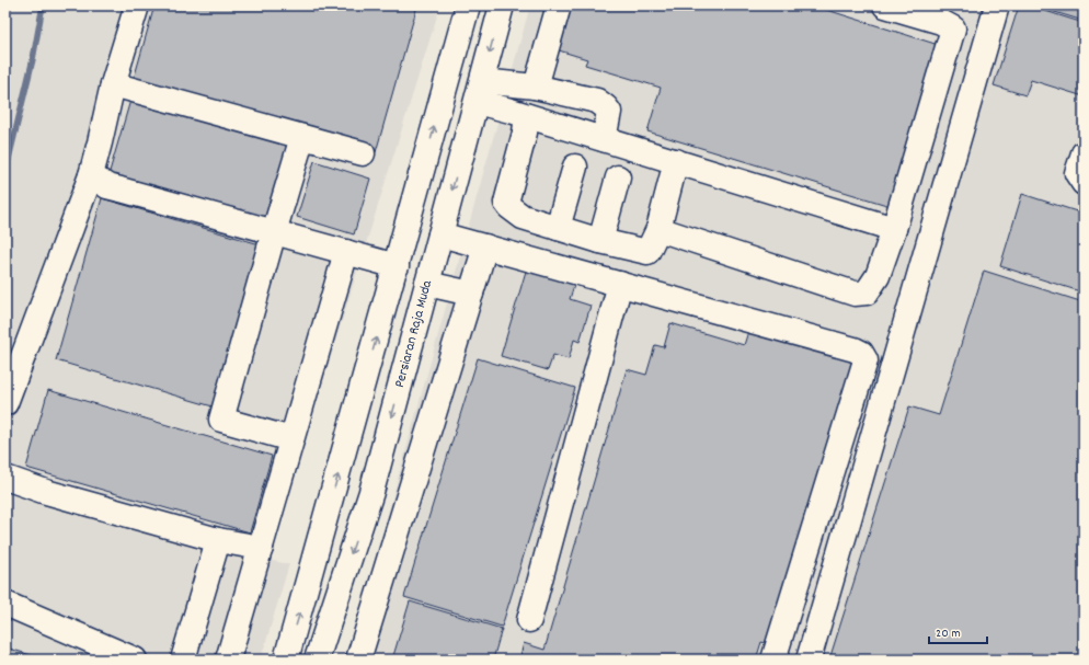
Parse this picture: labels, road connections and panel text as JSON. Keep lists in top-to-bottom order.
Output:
{
  "streets": {
    "main road": ["Persiaran Raja Muda"]
  },
  "scale_bar": "20 m"
}
